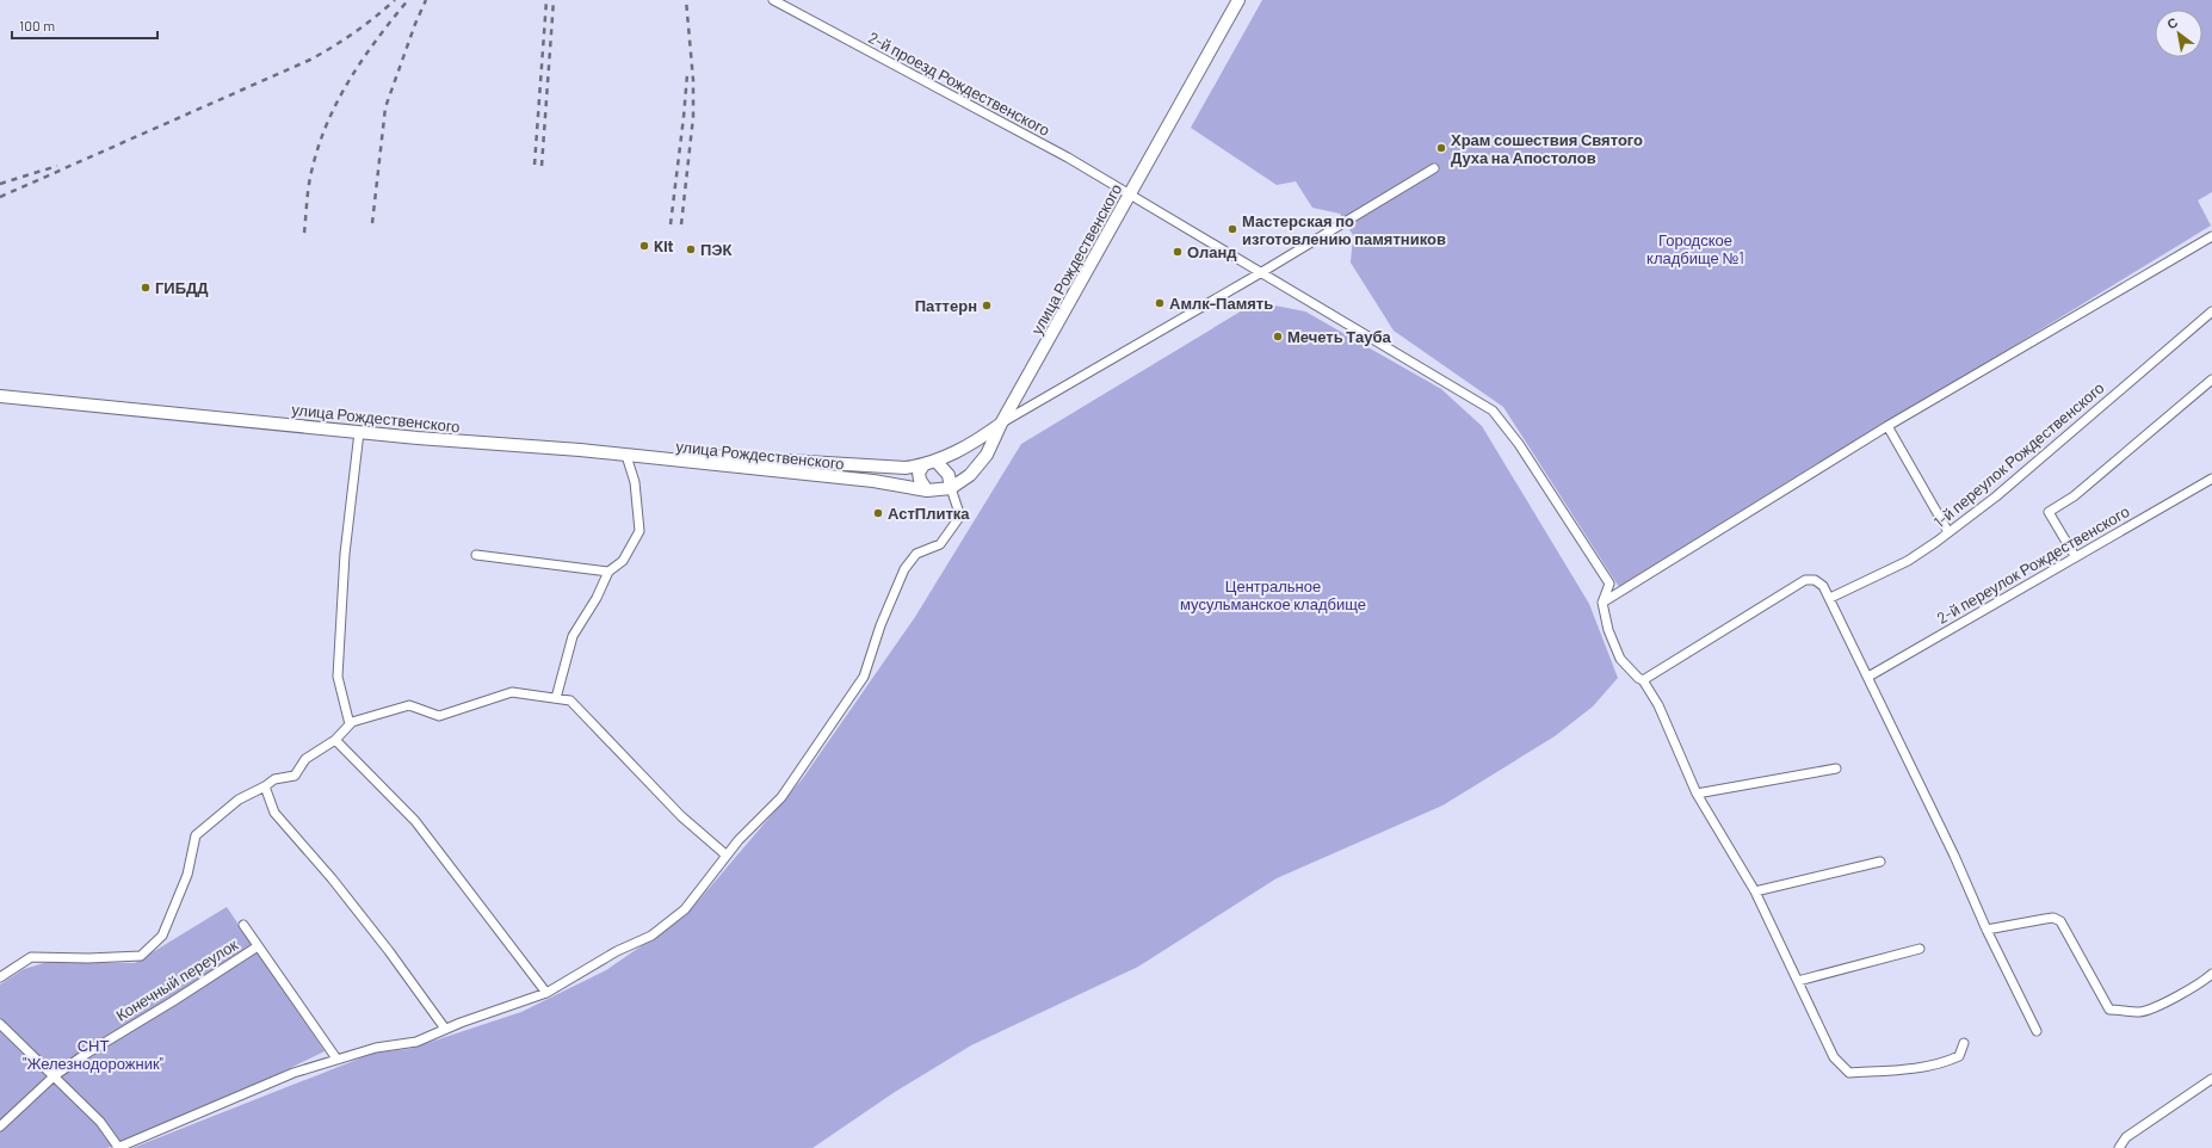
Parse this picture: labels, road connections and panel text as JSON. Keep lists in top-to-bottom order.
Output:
{
  "streets": {
    "main road": ["улица Рождественского"],
    "street": [
      "2-й проезд Рождественского",
      "1-й переулок Рождественского",
      "2-й переулок Рождественского",
      "Конечный переулок"
    ]
  },
  "crossings": [
    ["2-й проезд Рождественского", "улица Рождественского"]
  ],
  "parks": ["Городское кладбище №1", "Центральное мусульманское кладбище", "СНТ \"Железнодорожник\""],
  "places": [
    "Храм сошествия Святого Духа на Апостолов",
    "Мастерская по изготовлению памятников",
    "Kit",
    "ПЭК",
    "Оланд",
    "ГИБДД",
    "Амлк-Память",
    "Паттерн",
    "Мечеть Тауба",
    "АстПлитка"
  ],
  "scale_bar": "100 m",
  "north": "top left"
}
